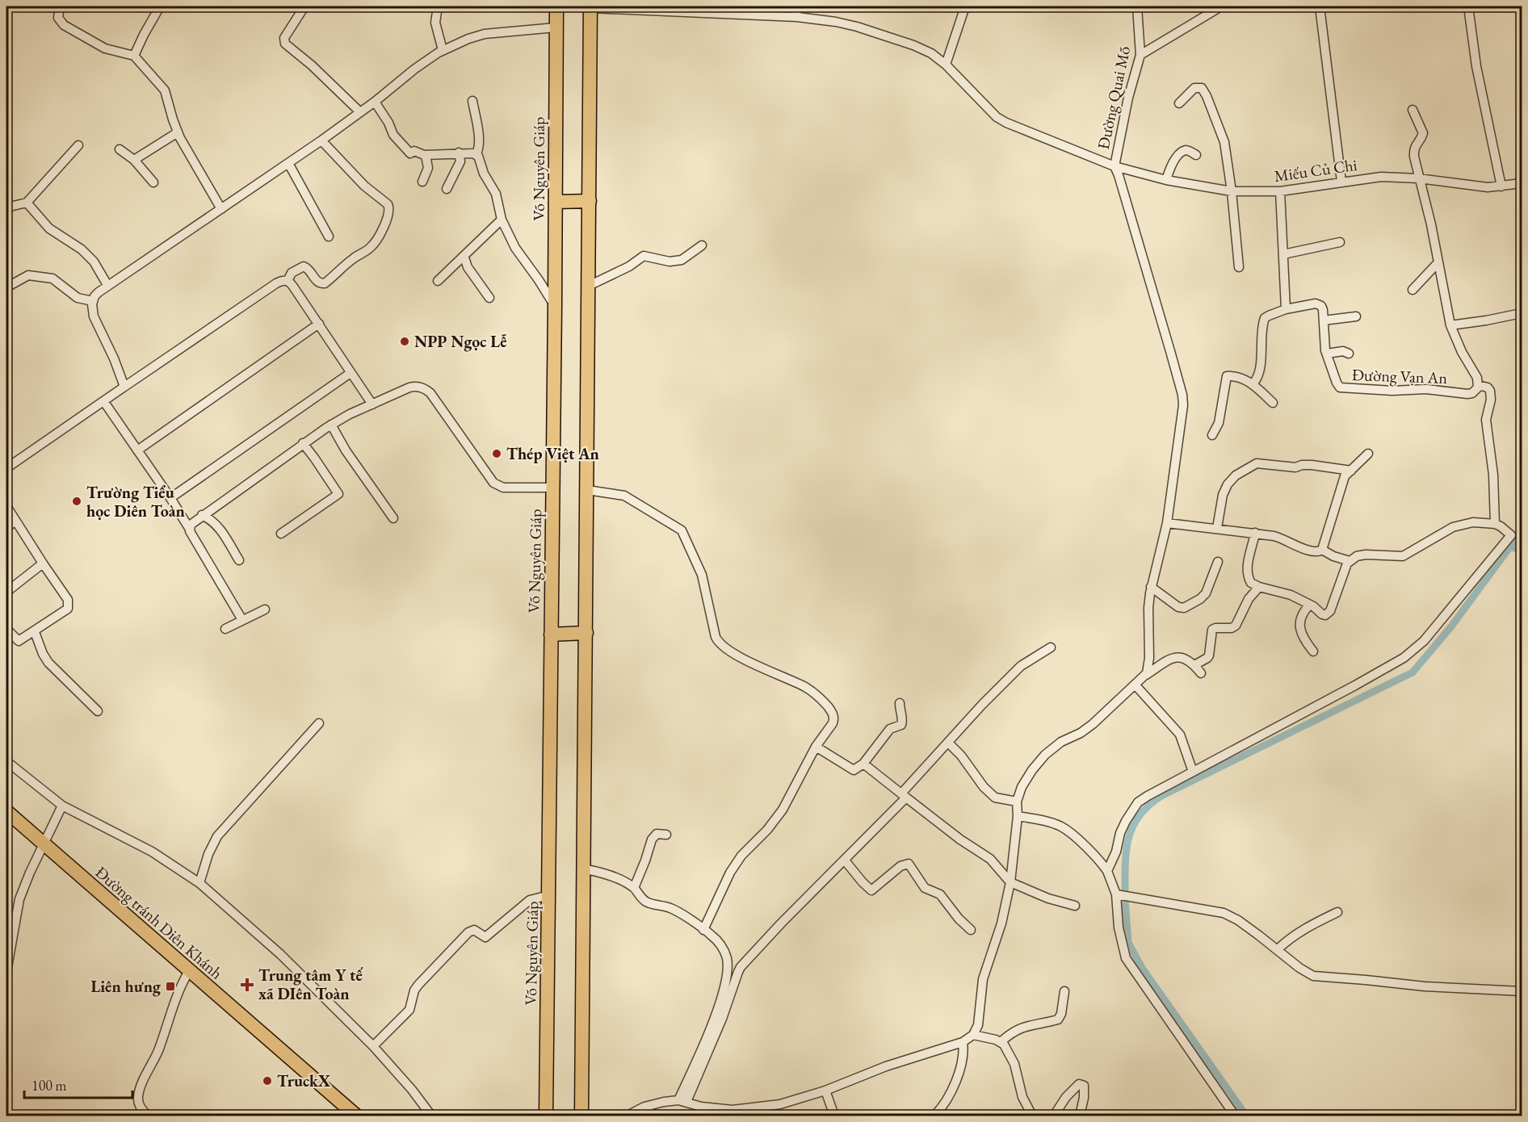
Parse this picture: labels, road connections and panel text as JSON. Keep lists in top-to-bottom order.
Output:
{
  "streets": {
    "main road": ["Võ Nguyên Giáp", "Đường tránh Diên Khánh"],
    "street": ["Đường Quai Mõ", "Miếu Củ Chi", "Đường Vạn An"]
  },
  "crossings": [
    ["Đường Quai Mõ", "Miếu Củ Chi"],
    ["Miếu Củ Chi", "Đường Vạn An"]
  ],
  "places": {
    "other": [
      "NPP Ngọc Lễ",
      "Thép Việt An",
      "Trường Tiểu học Diên Toàn",
      "TruckX"
    ],
    "health": ["Trung tâm Y tế xã DIên Toàn"],
    "transit": ["Liên hưng"]
  },
  "scale_bar": "100 m"
}
